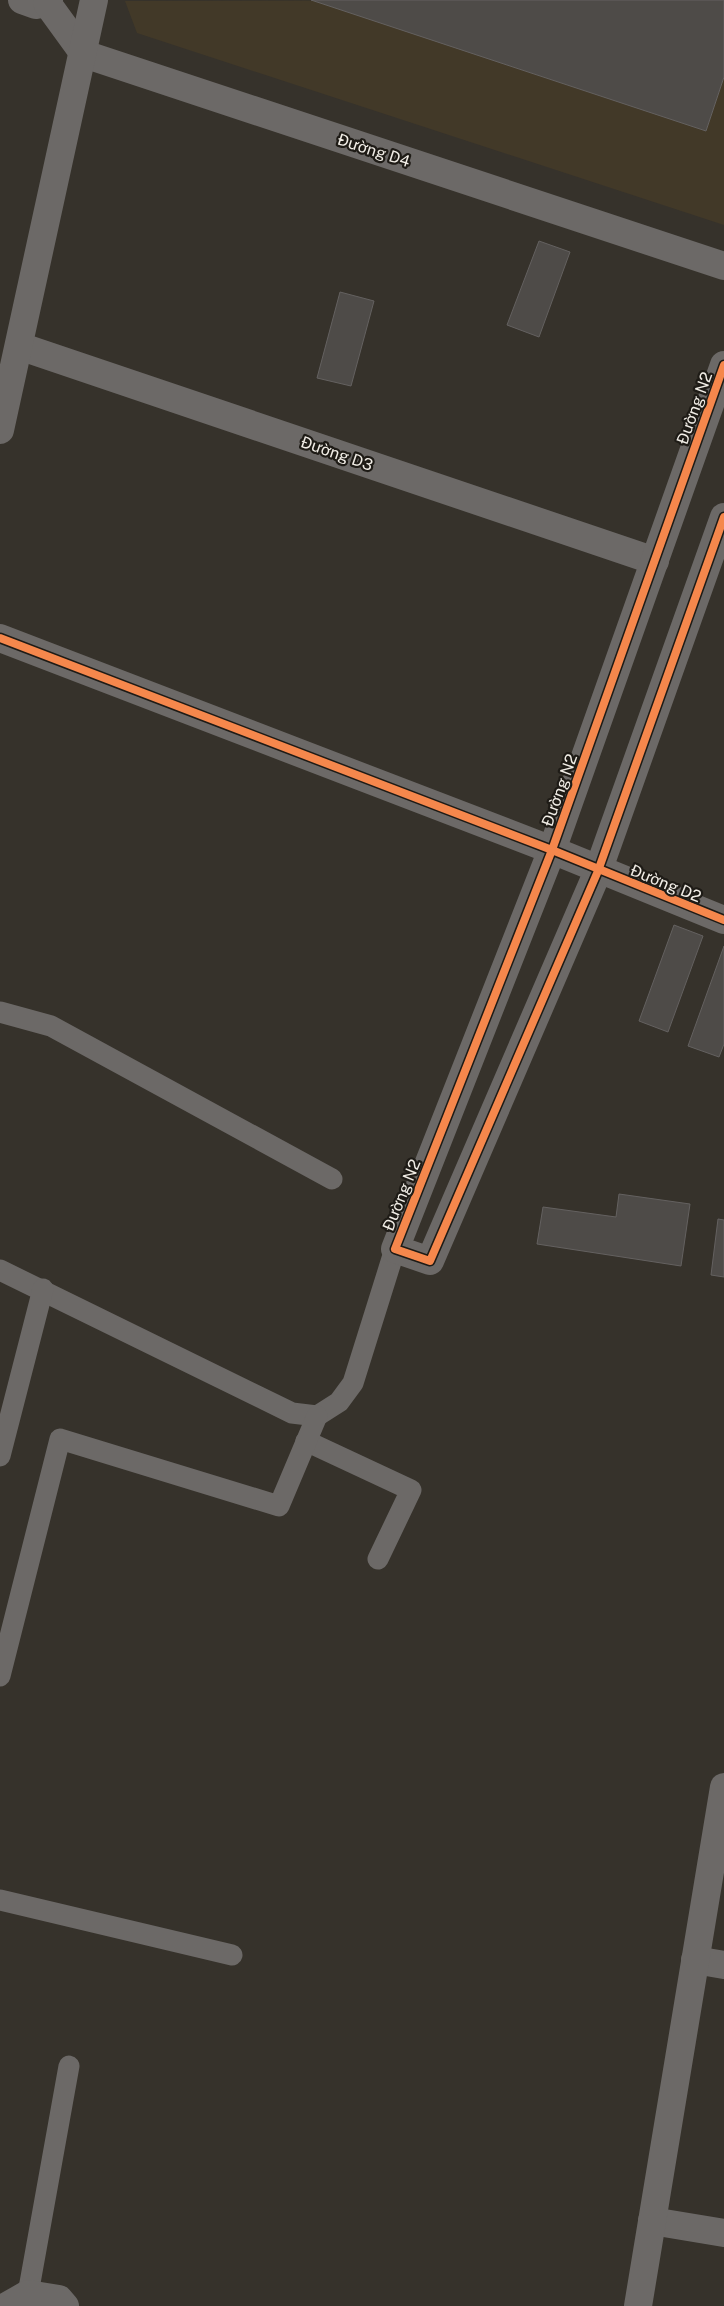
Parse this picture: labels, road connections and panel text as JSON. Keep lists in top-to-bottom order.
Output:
{
  "streets": {
    "street": [
      "Đường D4",
      "Đường N2",
      "Đường D3",
      "Đường D2"
    ]
  },
  "crossings": [
    ["Đường N2", "Đường D3"],
    ["Đường N2", "Đường D2"]
  ]
}
